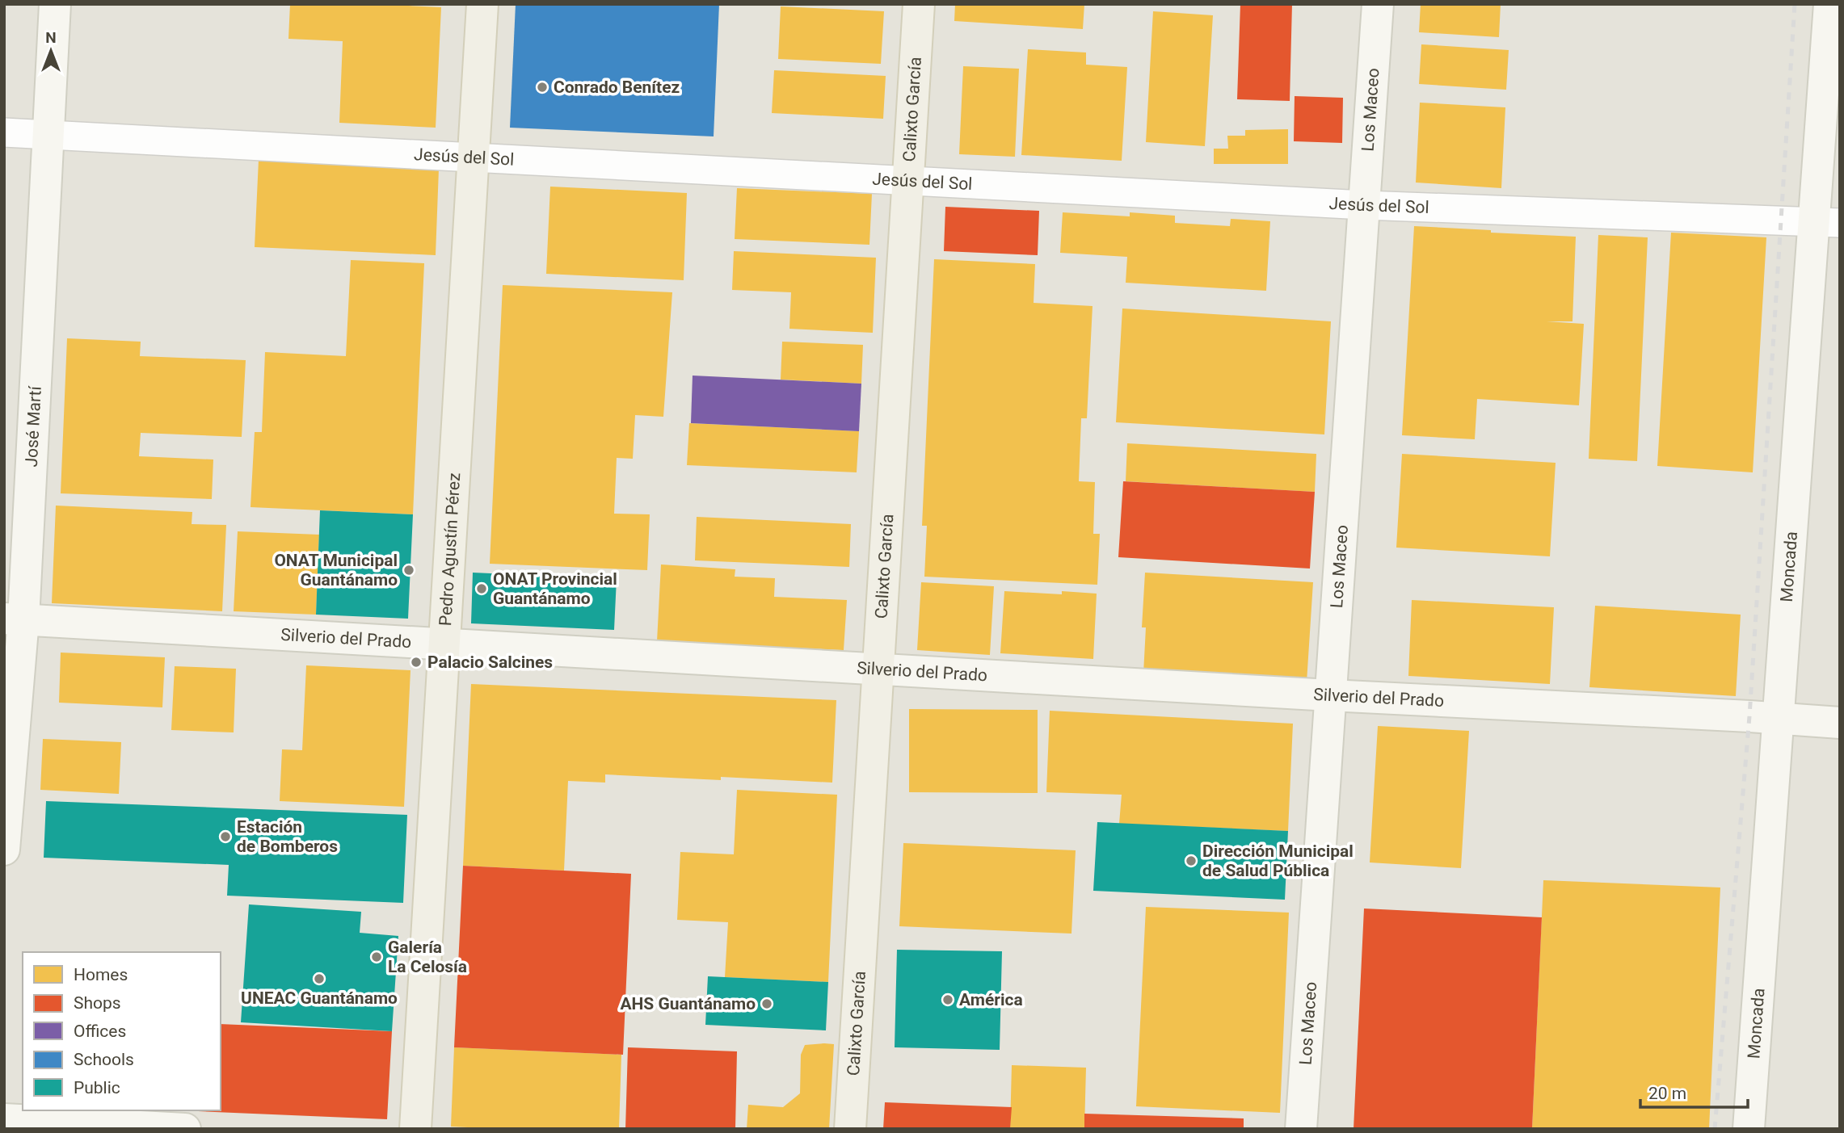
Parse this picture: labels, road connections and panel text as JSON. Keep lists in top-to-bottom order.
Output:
{
  "streets": {
    "main road": ["Calixto García", "Pedro Agustín Pérez"],
    "street": [
      "Los Maceo",
      "Jesús del Sol",
      "José Martí",
      "Moncada",
      "Silverio del Prado"
    ]
  },
  "crossings": [
    ["Calixto García", "Jesús del Sol"],
    ["Calixto García", "Silverio del Prado"],
    ["Los Maceo", "Jesús del Sol"],
    ["Los Maceo", "Silverio del Prado"],
    ["Jesús del Sol", "José Martí"],
    ["Jesús del Sol", "Pedro Agustín Pérez"],
    ["Jesús del Sol", "Moncada"],
    ["José Martí", "Silverio del Prado"],
    ["Pedro Agustín Pérez", "Silverio del Prado"],
    ["Moncada", "Silverio del Prado"]
  ],
  "places": [
    "Conrado Benítez",
    "ONAT Municipal Guantánamo",
    "ONAT Provincial Guantánamo",
    "Palacio Salcines",
    "Estación de Bomberos",
    "Dirección Municipal de Salud Pública",
    "Galería La Celosía",
    "UNEAC Guantánamo",
    "América",
    "AHS Guantánamo"
  ],
  "legend": [
    "Homes",
    "Shops",
    "Offices",
    "Schools",
    "Public"
  ],
  "scale_bar": "20 m",
  "north": "top"
}
